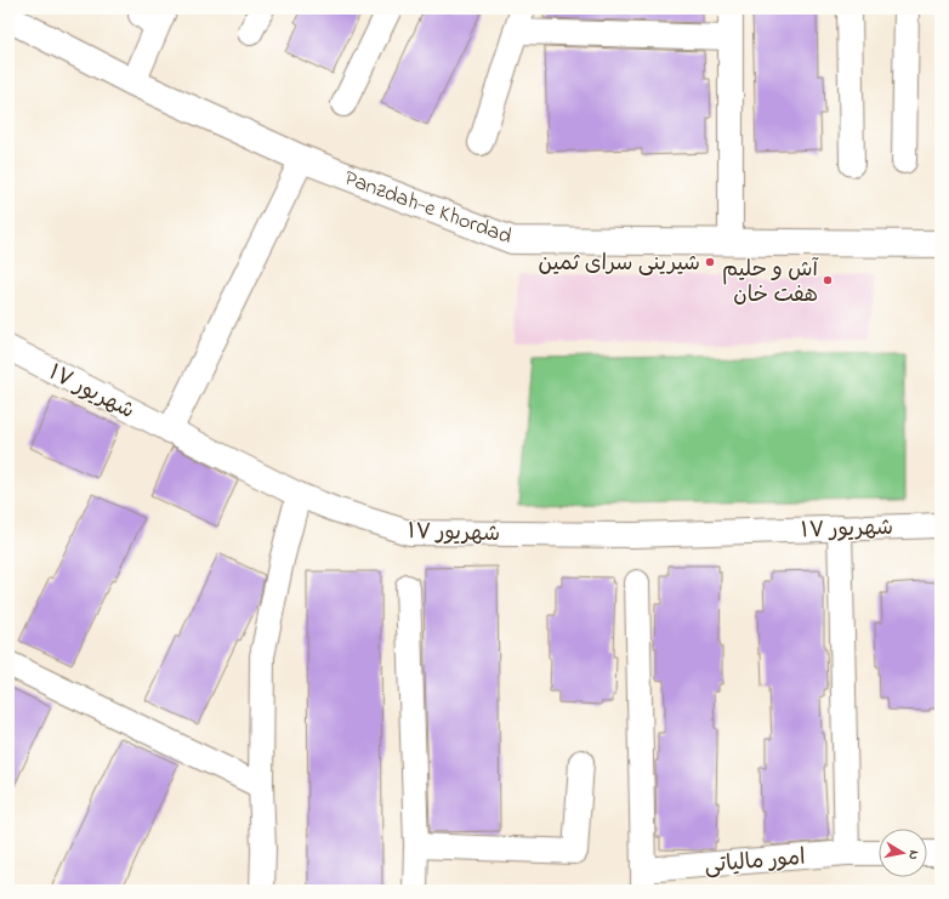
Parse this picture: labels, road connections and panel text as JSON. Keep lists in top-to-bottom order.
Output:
{
  "streets": {
    "main road": ["Panzdah-e Khordad"],
    "street": ["۱۷ شهریور", "امور مالیاتی"]
  },
  "places": ["شیرینی سرای ثمین", "آش و حلیم هفت خان"],
  "north": "right"
}
